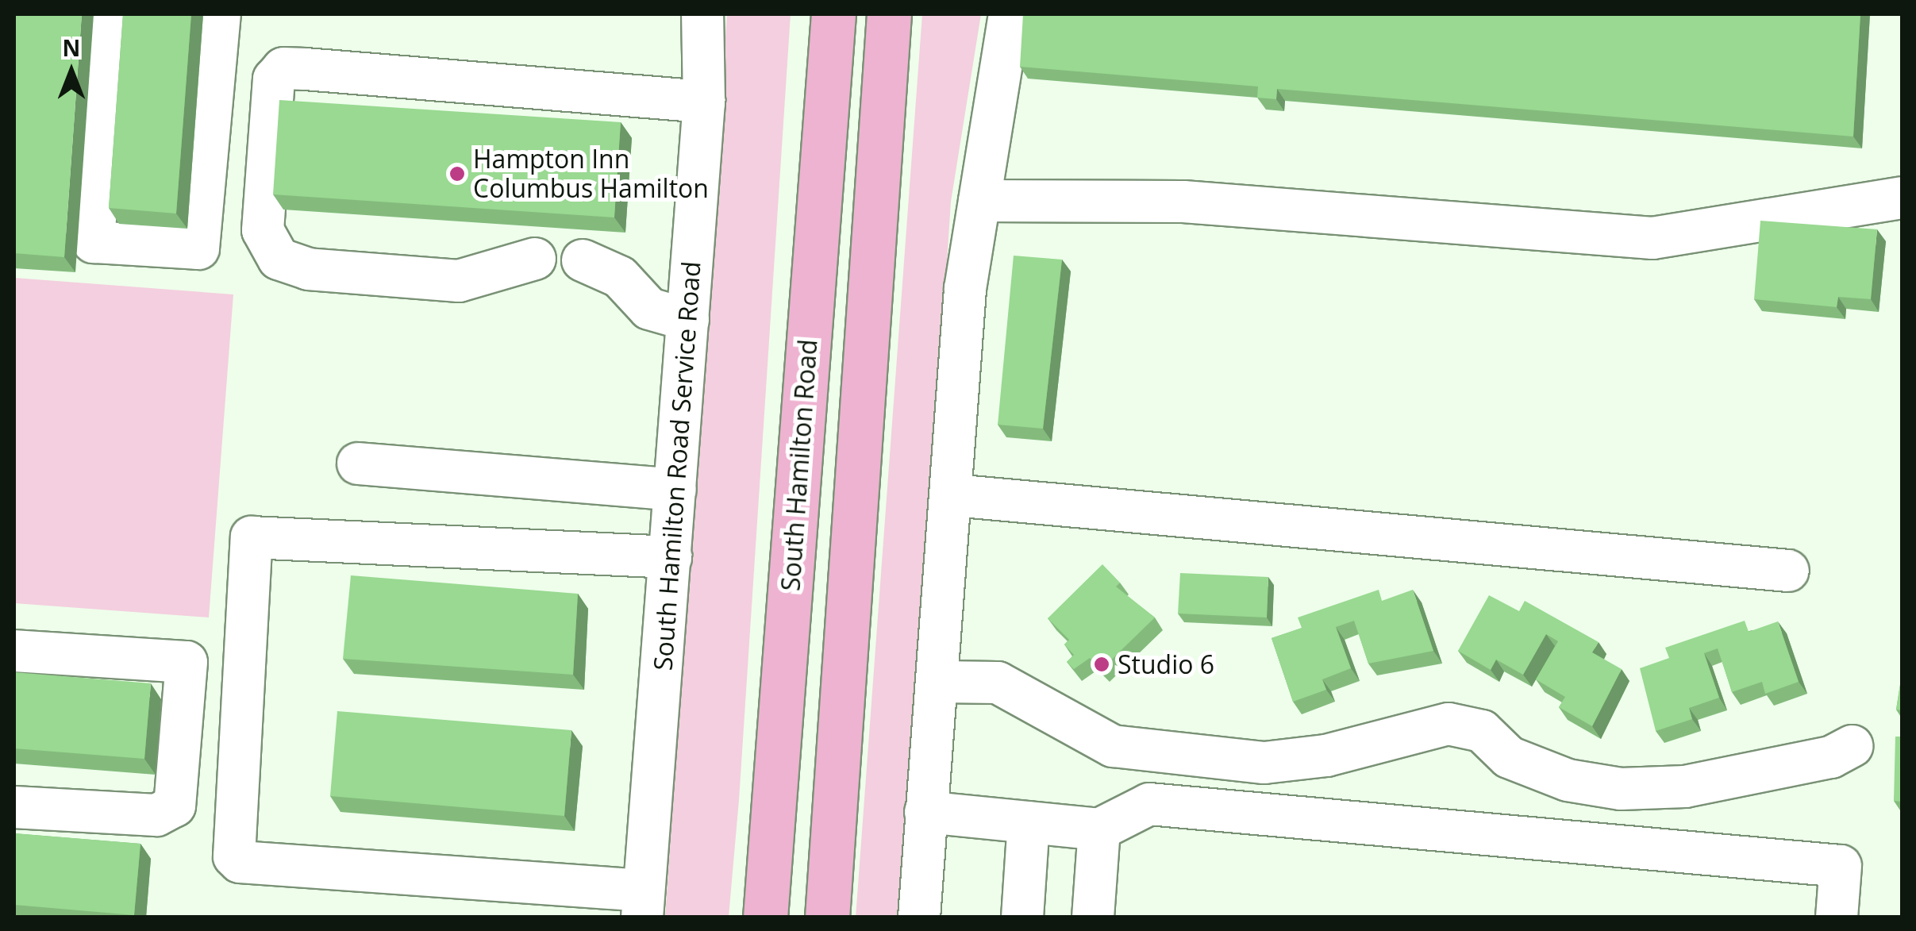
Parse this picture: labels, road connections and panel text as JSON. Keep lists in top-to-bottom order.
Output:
{
  "streets": {
    "main road": ["South Hamilton Road"],
    "street": ["South Hamilton Road Service Road"]
  },
  "places": ["Hampton Inn Columbus Hamilton", "Studio 6"],
  "north": "top"
}
